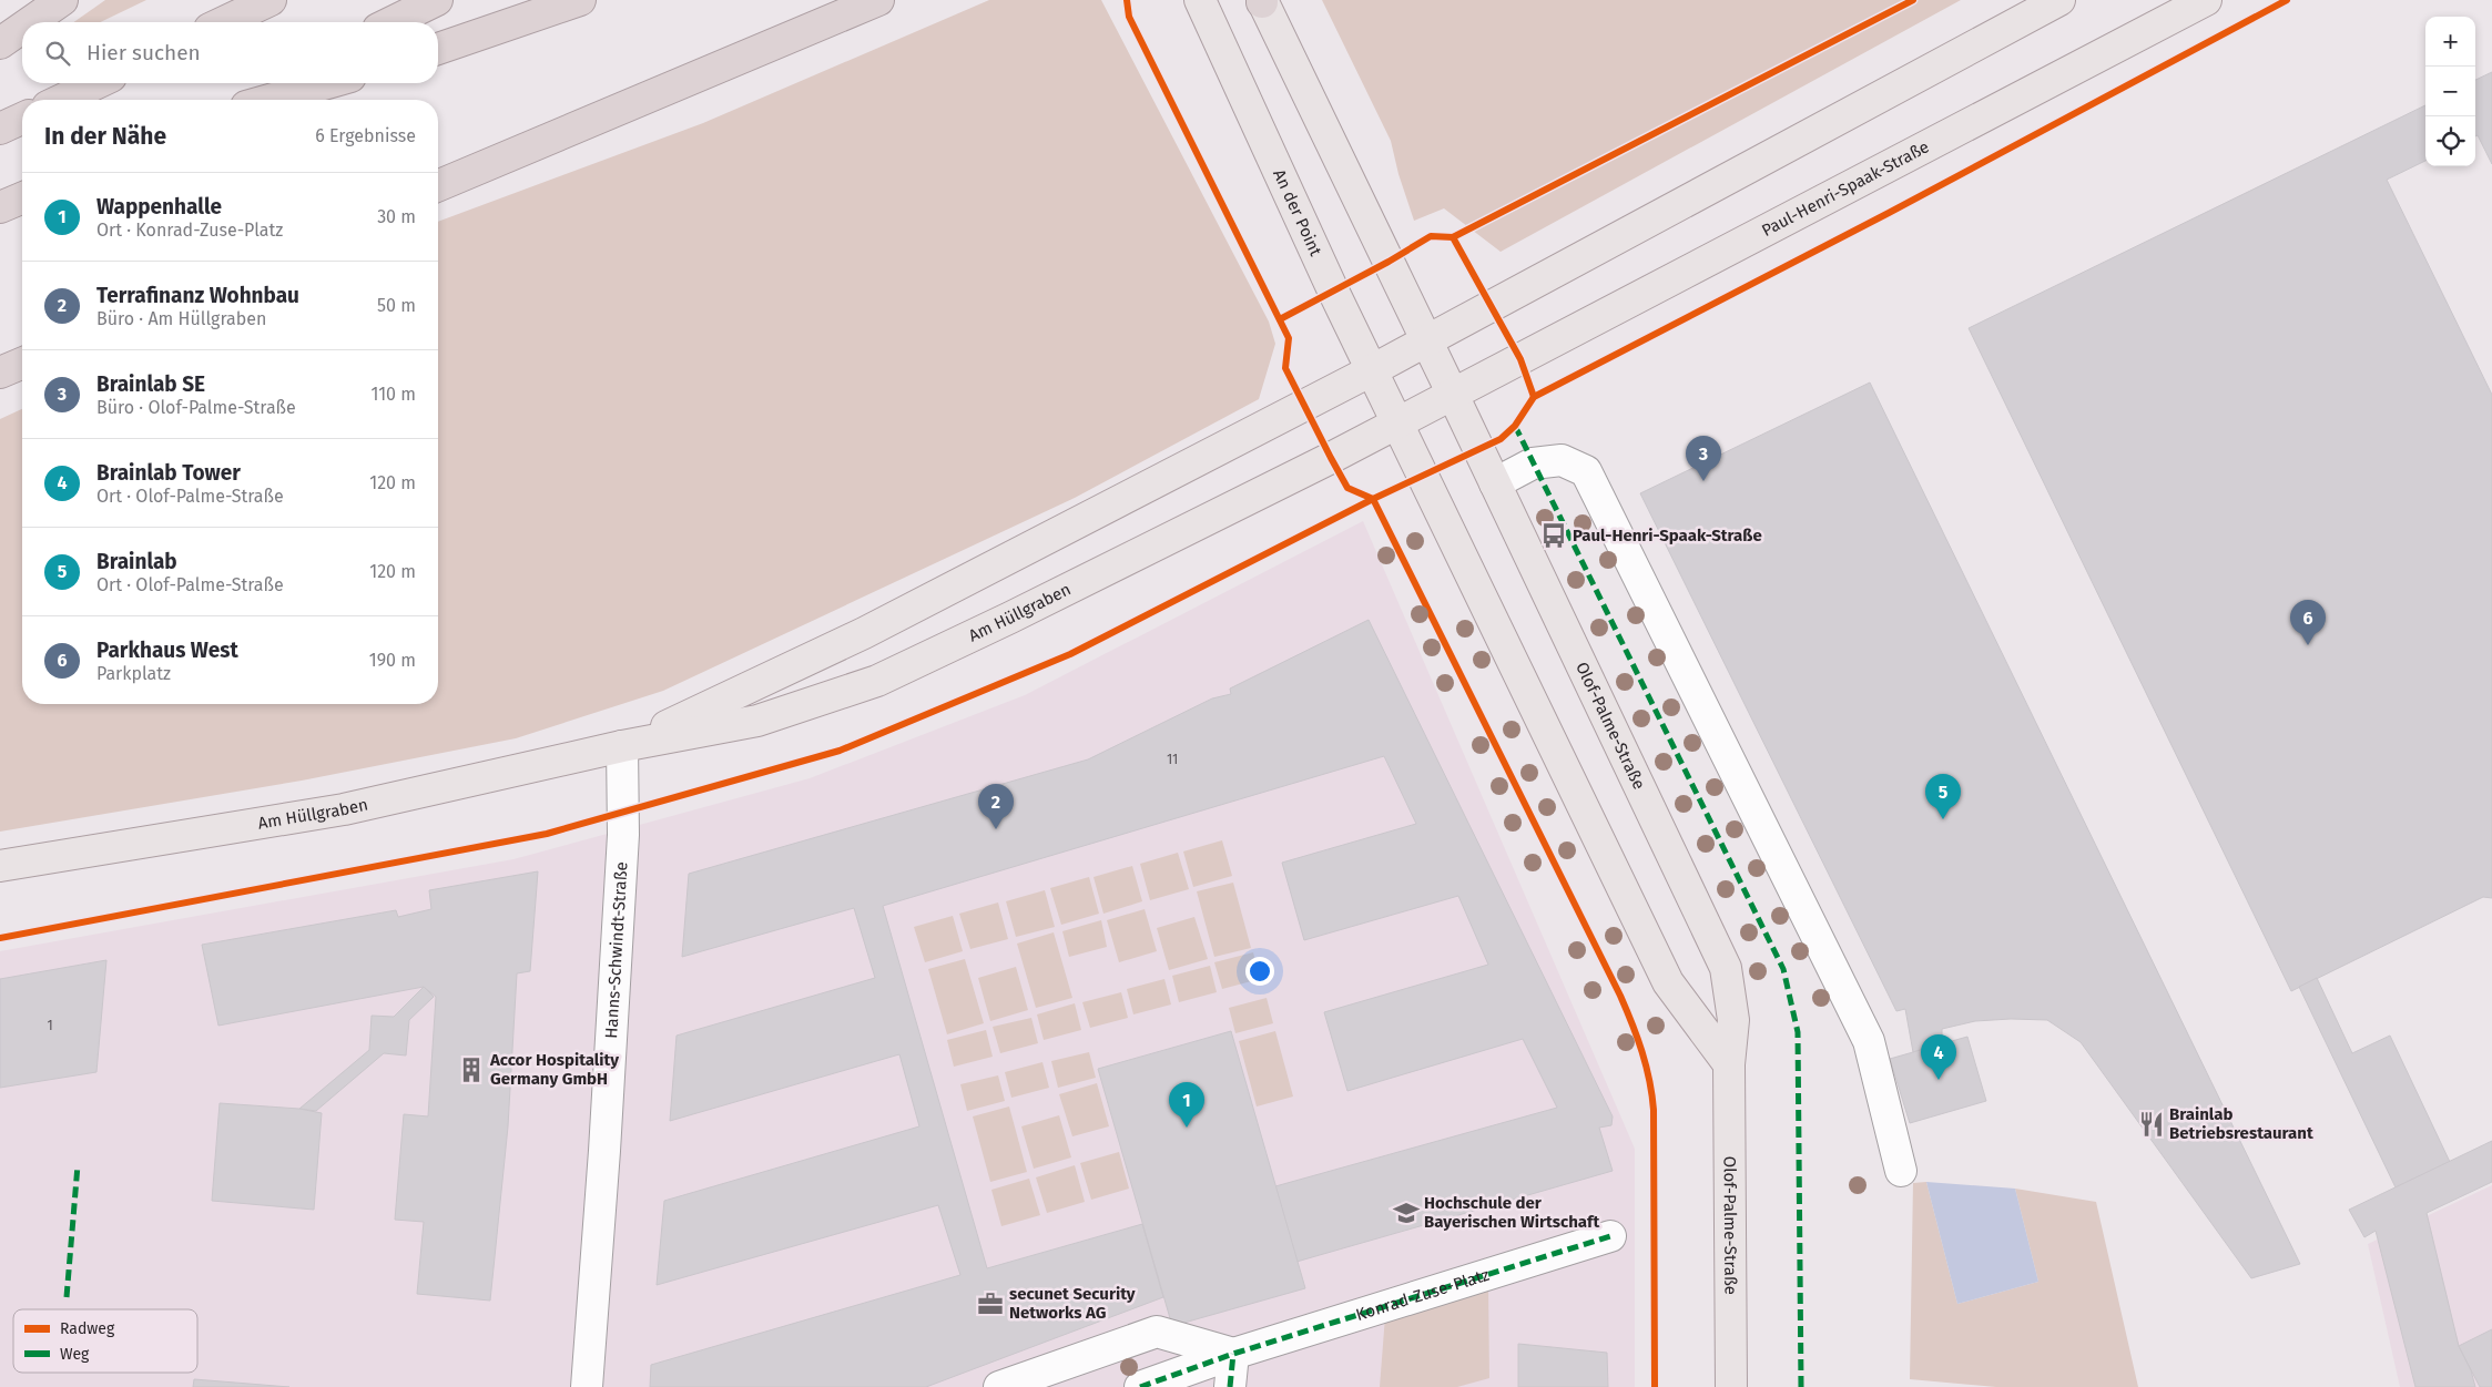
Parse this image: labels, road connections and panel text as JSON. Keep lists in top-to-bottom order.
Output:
{
  "streets": {
    "main road": [
      "Paul-Henri-Spaak-Straße",
      "An der Point",
      "Am Hüllgraben",
      "Olof-Palme-Straße"
    ],
    "street": ["Hanns-Schwindt-Straße", "Konrad-Zuse-Platz"]
  },
  "crossings": [
    ["Paul-Henri-Spaak-Straße", "An der Point"],
    ["Paul-Henri-Spaak-Straße", "Am Hüllgraben"],
    ["Paul-Henri-Spaak-Straße", "Olof-Palme-Straße"],
    ["An der Point", "Am Hüllgraben"],
    ["Am Hüllgraben", "Hanns-Schwindt-Straße"]
  ],
  "places": {
    "bus stop": ["Paul-Henri-Spaak-Straße"],
    "building": ["Accor Hospitality Germany GmbH"],
    "restaurant": ["Brainlab Betriebsrestaurant"],
    "school or university": ["Hochschule der Bayerischen Wirtschaft"],
    "office": ["secunet Security Networks AG"]
  },
  "house_numbers": ["11", "1"],
  "legend": ["Radweg", "Weg"],
  "page": {
    "map_buttons": ["+", "−"],
    "search": "Hier suchen",
    "heading": ["In der Nähe", "6 Ergebnisse"],
    "list": [
      {
        "mark": "1",
        "name": "Wappenhalle",
        "note": "Ort · Konrad-Zuse-Platz",
        "value": "30 m"
      },
      {
        "mark": "2",
        "name": "Terrafinanz Wohnbau",
        "note": "Büro · Am Hüllgraben",
        "value": "50 m"
      },
      {
        "mark": "3",
        "name": "Brainlab SE",
        "note": "Büro · Olof-Palme-Straße",
        "value": "110 m"
      },
      {
        "mark": "4",
        "name": "Brainlab Tower",
        "note": "Ort · Olof-Palme-Straße",
        "value": "120 m"
      },
      {
        "mark": "5",
        "name": "Brainlab",
        "note": "Ort · Olof-Palme-Straße",
        "value": "120 m"
      },
      {
        "mark": "6",
        "name": "Parkhaus West",
        "note": "Parkplatz",
        "value": "190 m"
      }
    ],
    "pins": [
      "3",
      "6",
      "5",
      "2",
      "4",
      "1"
    ]
  }
}
